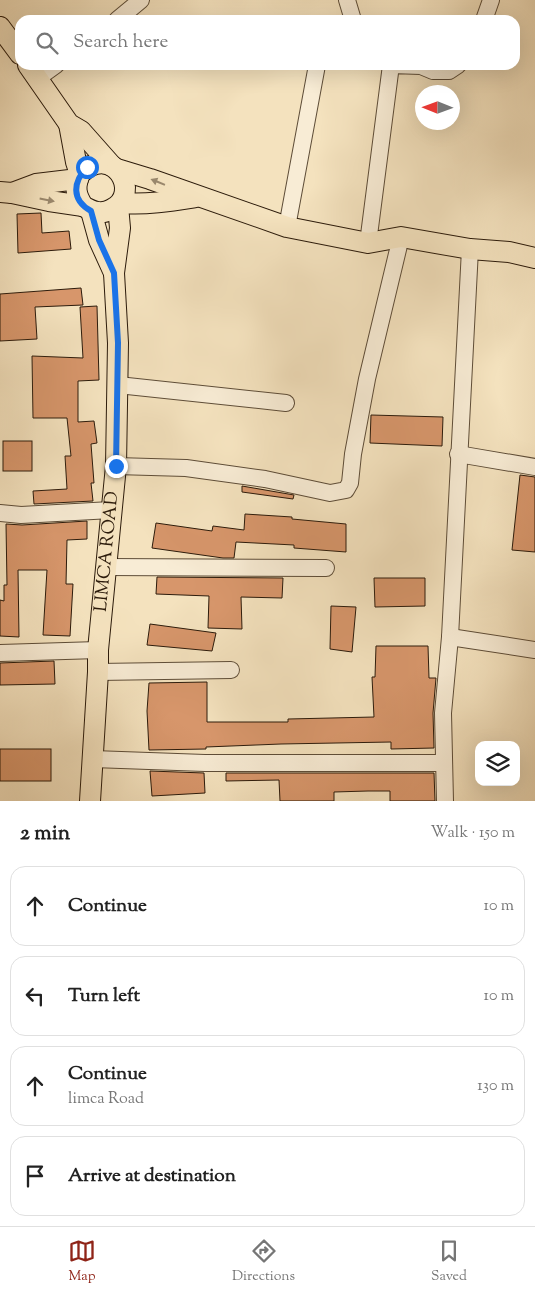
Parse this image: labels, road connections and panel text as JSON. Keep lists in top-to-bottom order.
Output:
{
  "streets": {
    "main road": ["LIMCA ROAD"]
  },
  "north": "left",
  "page": {
    "search": "Search here",
    "heading": ["2 min", "Walk · 150 m"],
    "list": [
      ["Continue", "10 m"],
      ["Turn left", "10 m"],
      ["Continue", "limca Road", "130 m"],
      "Arrive at destination"
    ],
    "nav": ["Map", "Directions", "Saved"]
  }
}
